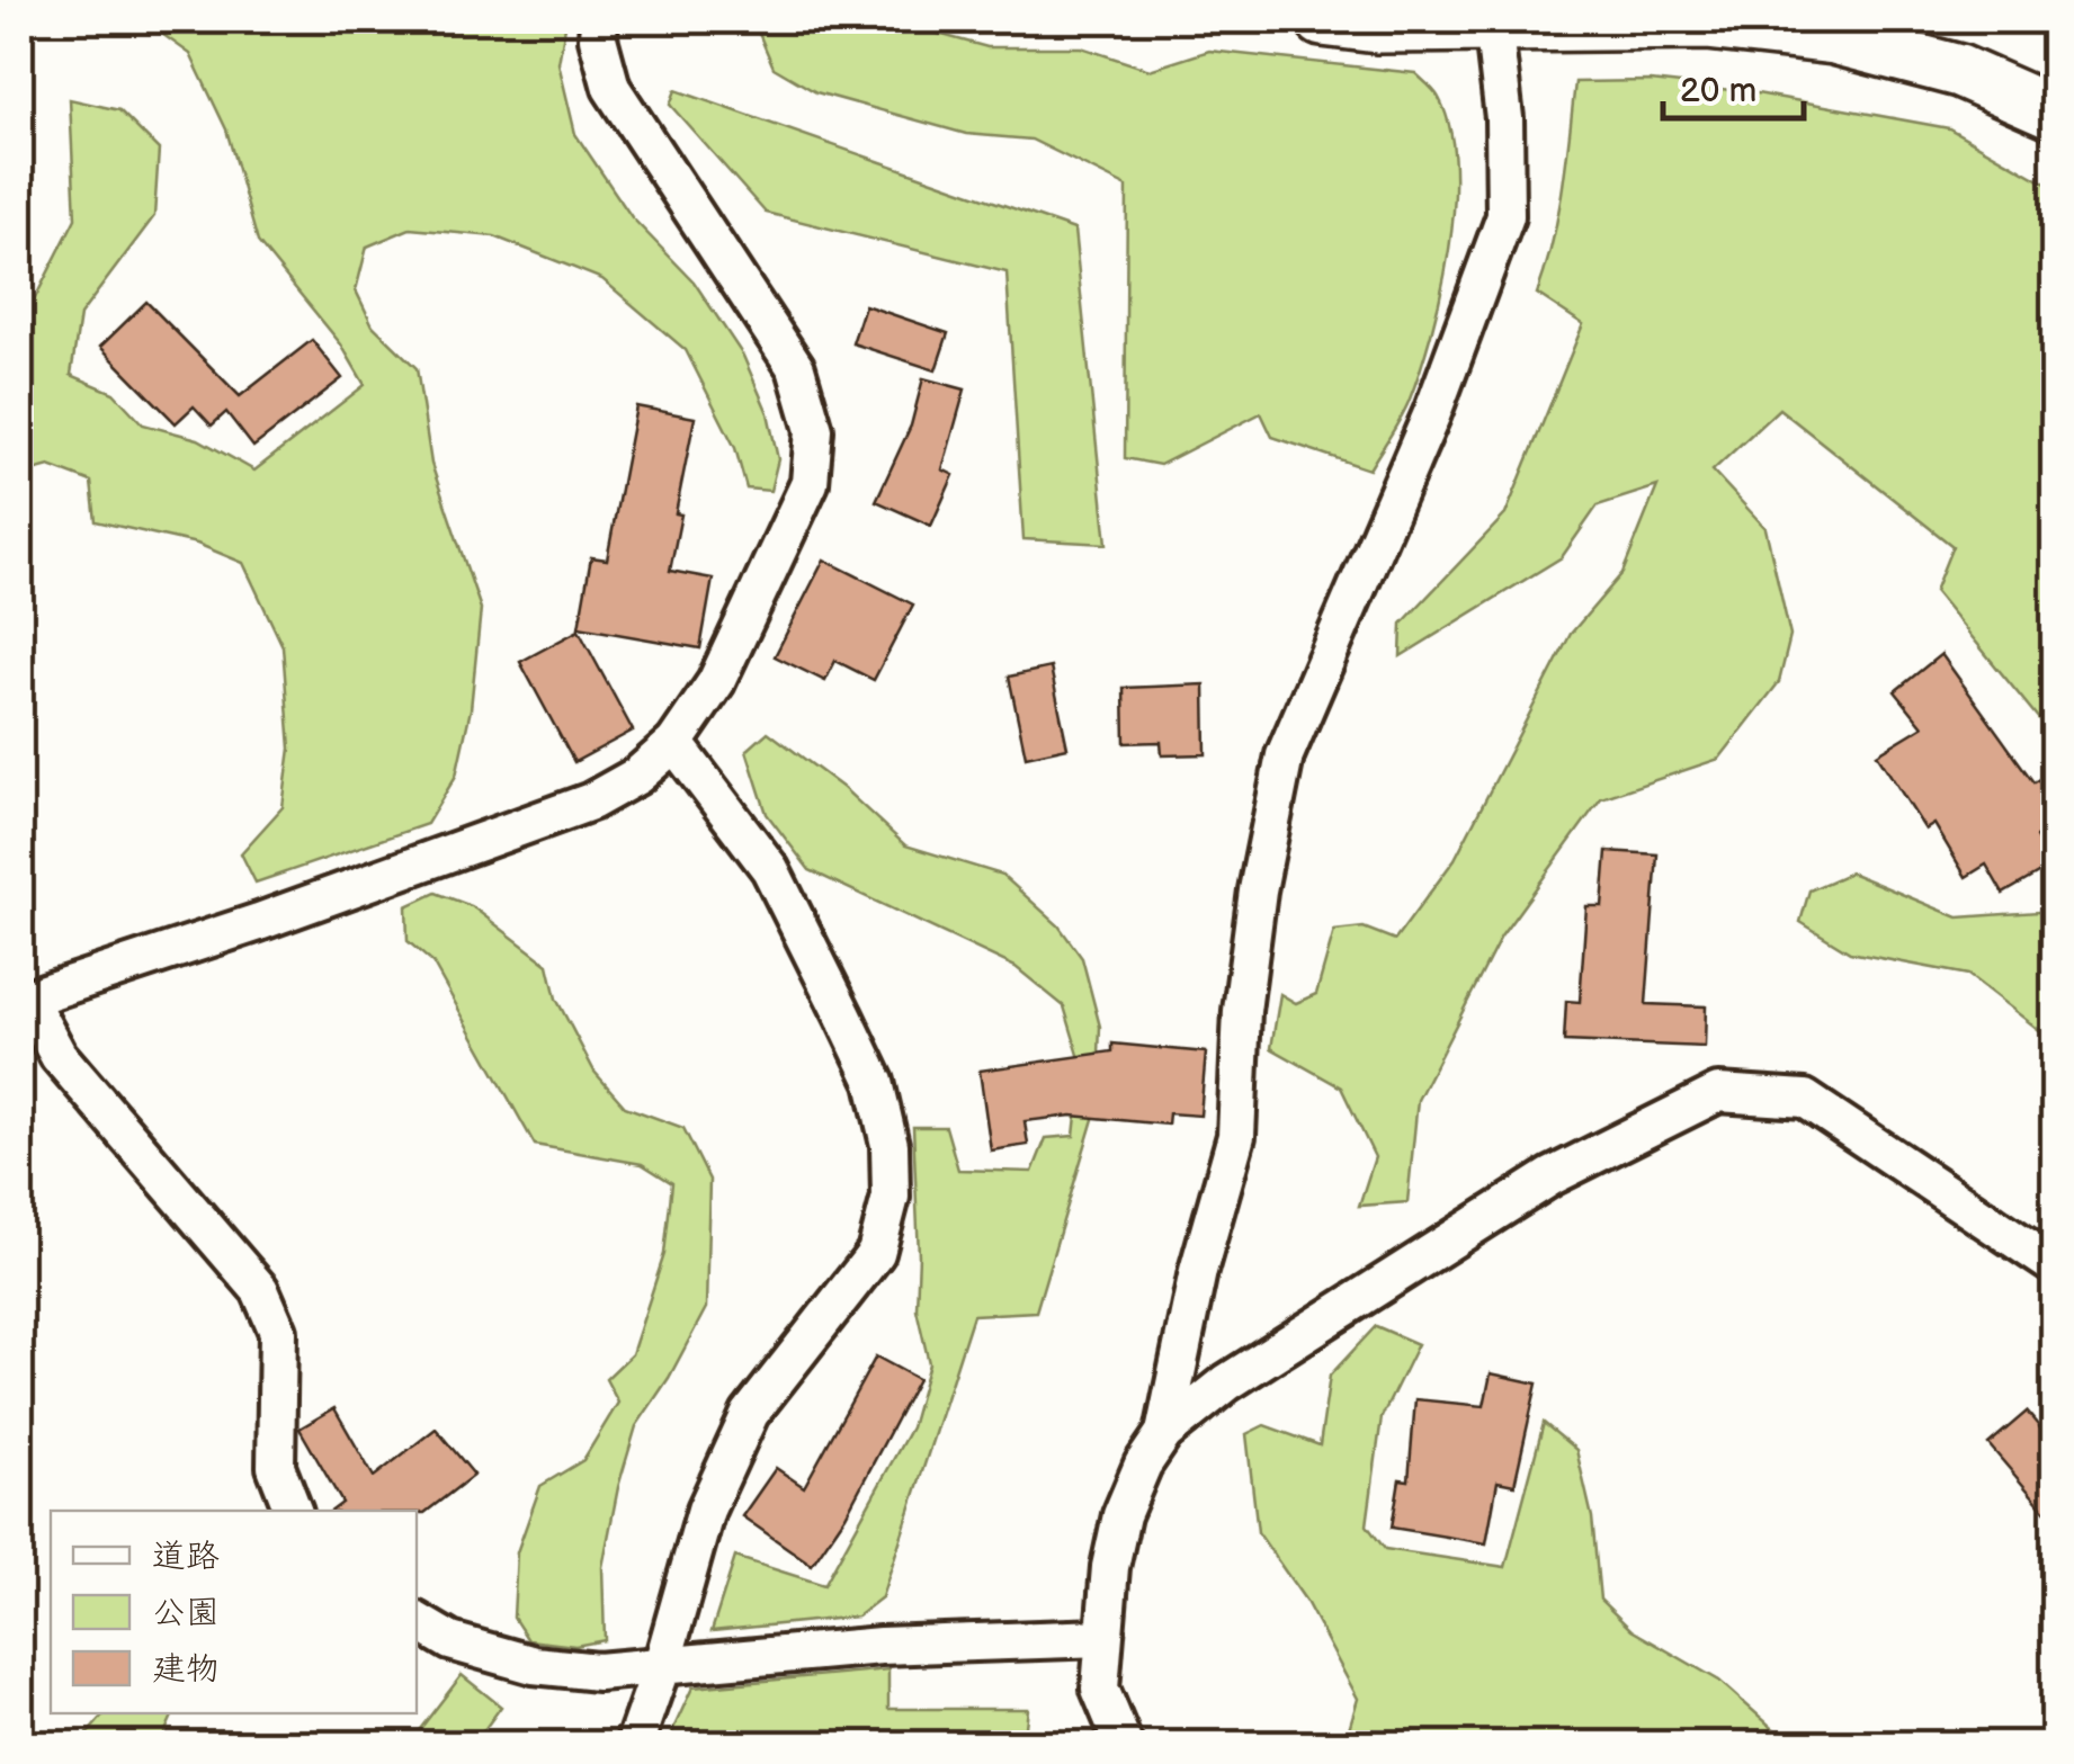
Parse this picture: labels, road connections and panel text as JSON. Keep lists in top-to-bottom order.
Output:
{
  "legend": ["道路", "公園", "建物"],
  "scale_bar": "20 m"
}
